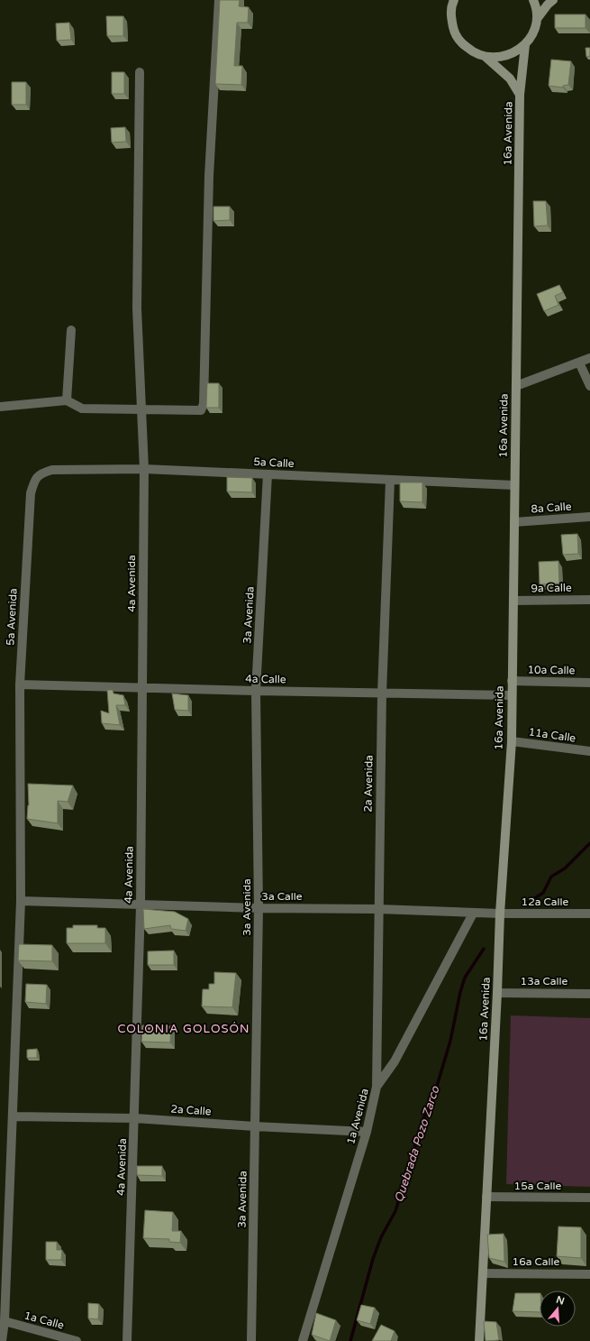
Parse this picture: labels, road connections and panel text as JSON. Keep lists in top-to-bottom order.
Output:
{
  "streets": {
    "street": [
      "16a Avenida",
      "5a Calle",
      "8a Calle",
      "4a Avenida",
      "9a Calle",
      "3a Avenida",
      "5a Avenida",
      "10a Calle",
      "4a Calle",
      "11a Calle",
      "2a Avenida",
      "3a Calle",
      "12a Calle",
      "13a Calle",
      "2a Calle",
      "1a Avenida",
      "15a Calle",
      "16a Calle",
      "1a Calle"
    ]
  },
  "crossings": [
    ["16a Avenida", "5a Calle"],
    ["16a Avenida", "8a Calle"],
    ["16a Avenida", "9a Calle"],
    ["16a Avenida", "10a Calle"],
    ["16a Avenida", "4a Calle"],
    ["16a Avenida", "11a Calle"],
    ["16a Avenida", "3a Calle"],
    ["16a Avenida", "12a Calle"],
    ["16a Avenida", "13a Calle"],
    ["16a Avenida", "15a Calle"],
    ["16a Avenida", "16a Calle"],
    ["5a Calle", "4a Avenida"],
    ["5a Calle", "3a Avenida"],
    ["5a Calle", "5a Avenida"],
    ["5a Calle", "2a Avenida"],
    ["4a Avenida", "4a Calle"],
    ["4a Avenida", "3a Calle"],
    ["4a Avenida", "2a Calle"],
    ["3a Avenida", "4a Calle"],
    ["3a Avenida", "3a Calle"],
    ["3a Avenida", "2a Calle"],
    ["5a Avenida", "4a Calle"],
    ["5a Avenida", "3a Calle"],
    ["5a Avenida", "2a Calle"],
    ["5a Avenida", "1a Calle"],
    ["4a Calle", "2a Avenida"],
    ["2a Avenida", "3a Calle"],
    ["2a Avenida", "1a Avenida"],
    ["3a Calle", "12a Calle"],
    ["3a Calle", "1a Avenida"],
    ["2a Calle", "1a Avenida"]
  ],
  "districts": ["COLONIA GOLOSÓN"],
  "water": ["Quebrada Pozo Zarco"],
  "north": "top"
}
